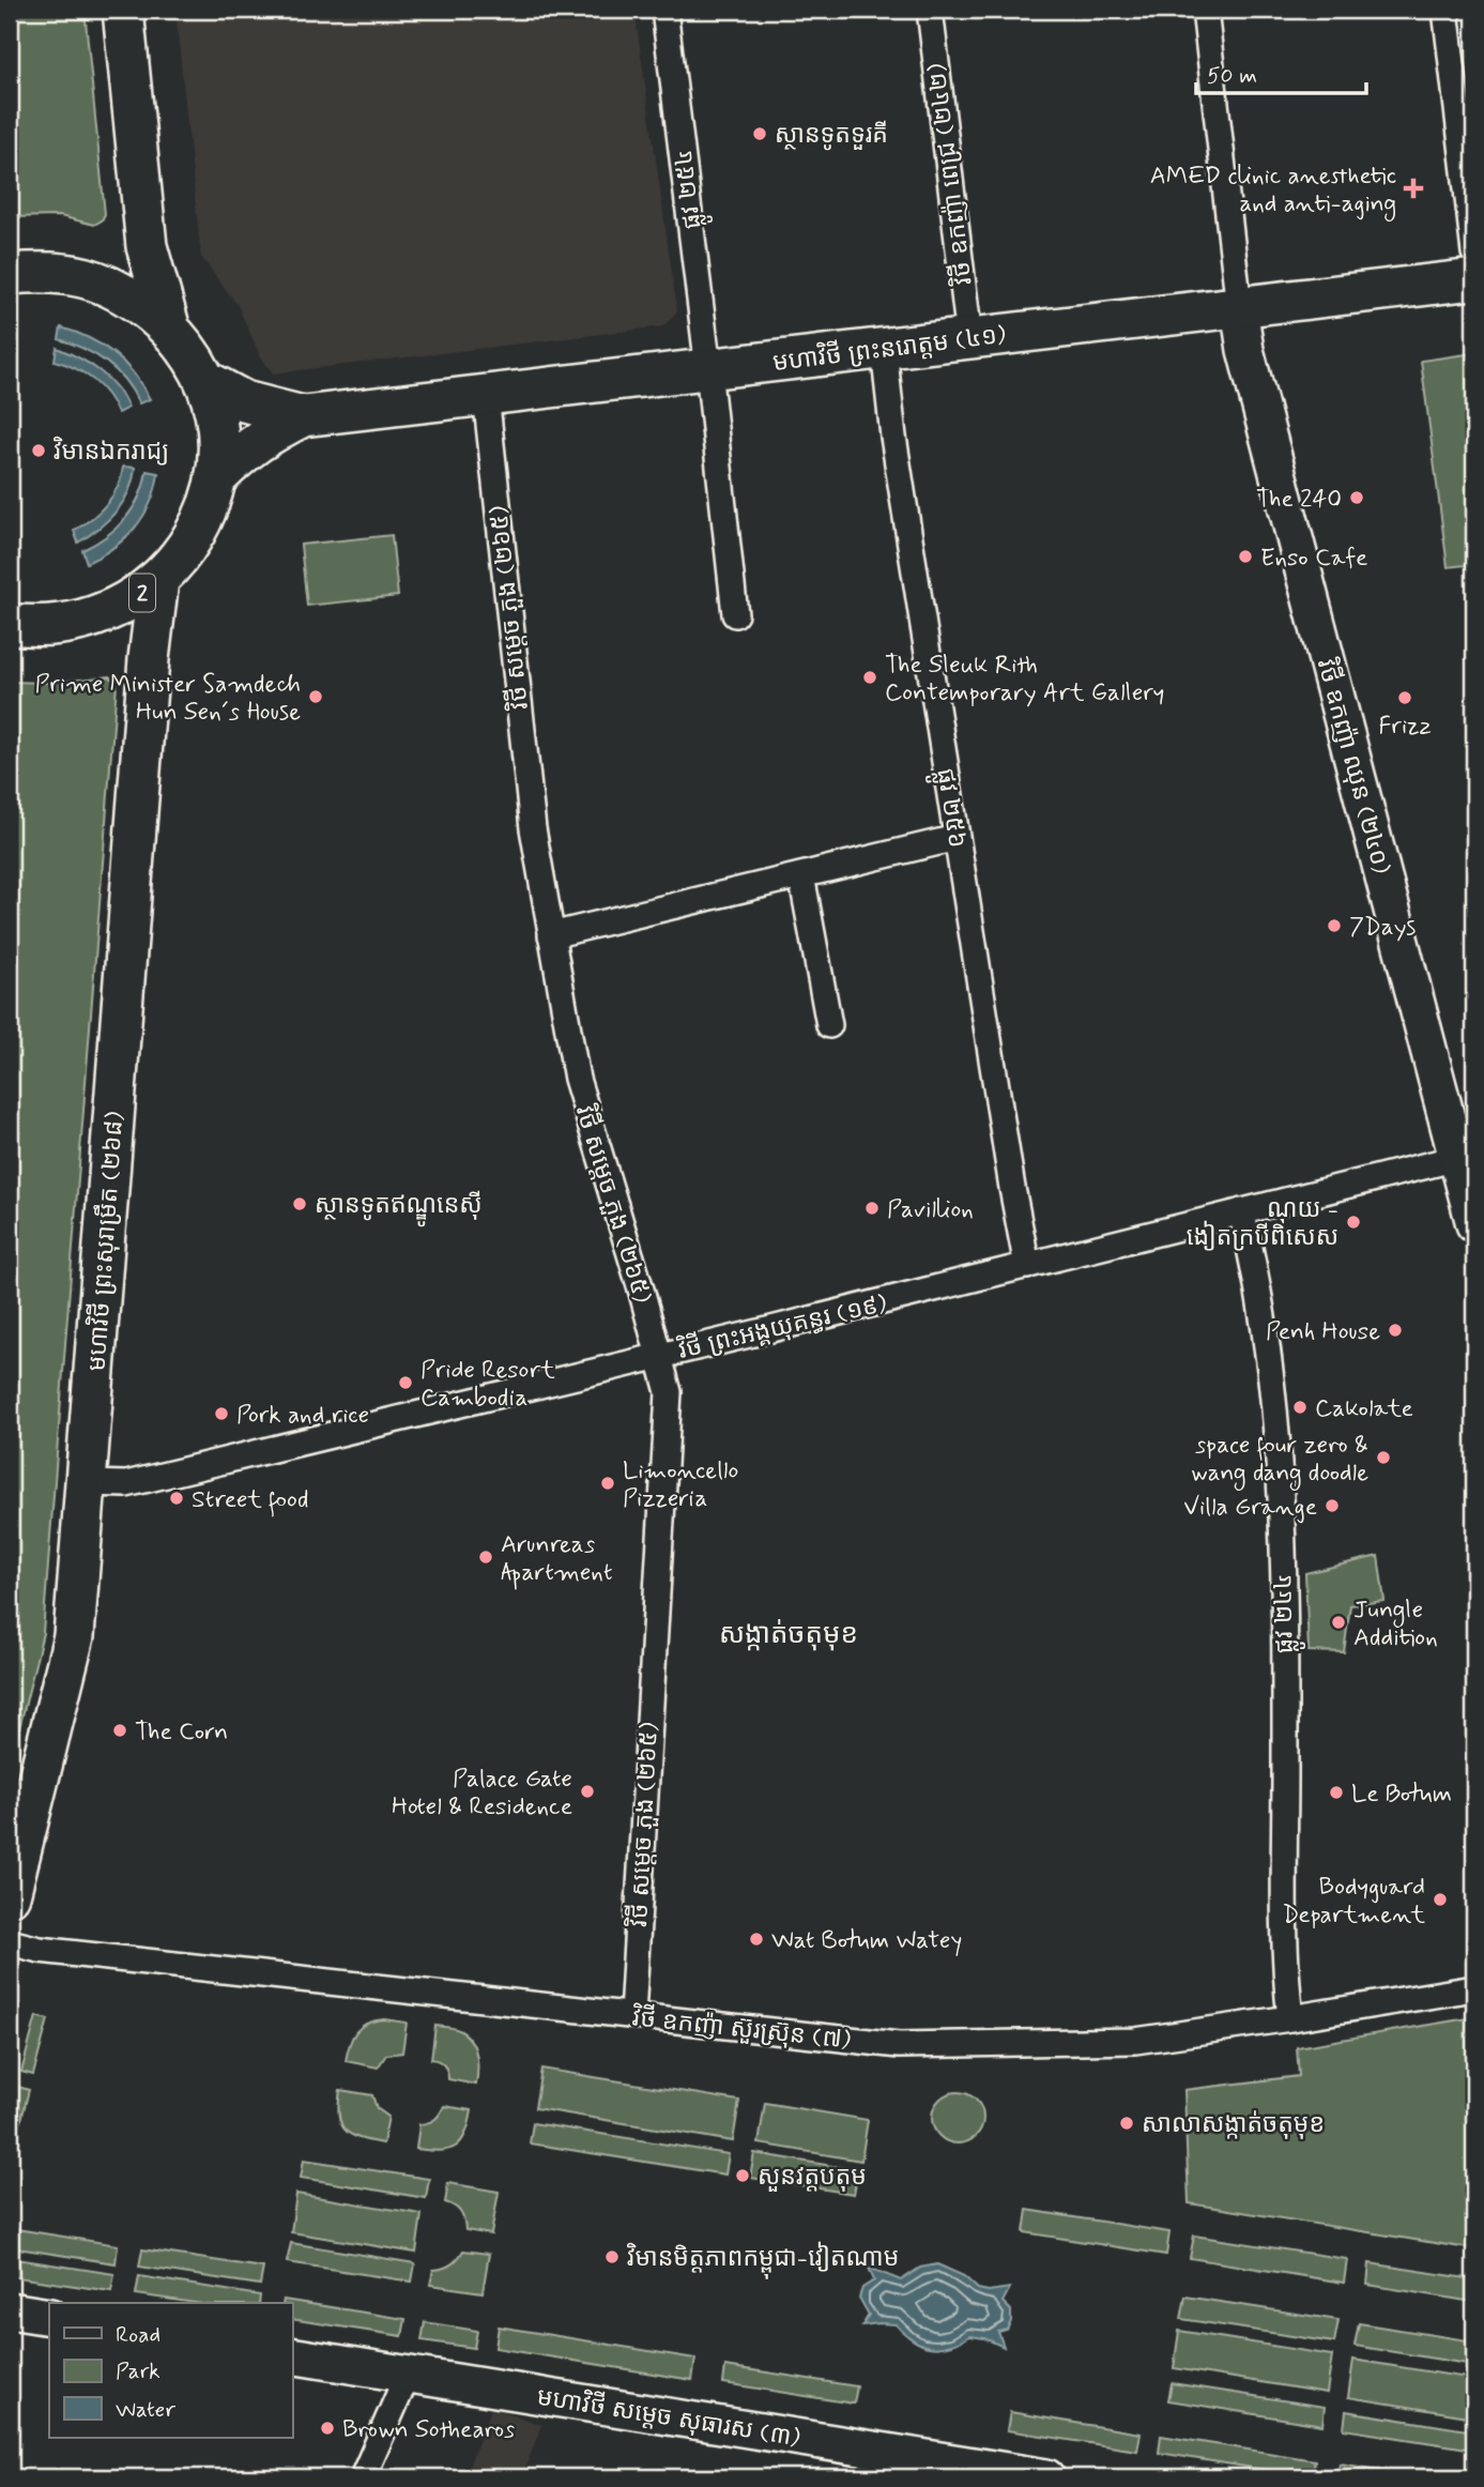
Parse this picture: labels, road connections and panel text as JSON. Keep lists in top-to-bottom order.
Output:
{
  "streets": {
    "main road": ["មហាវិថី ព្រះនរោត្តម (៤១)", "2", "មហាវិថី ព្រះសុរាម្រឹត (២៦៨)"],
    "street": [
      "វិថី ឧកញ៉ា ពេជ្រ (២៤២)",
      "ផ្លូវ ២៥៤",
      "វិថី សម្តេច ភួង (២៦៥)",
      "វិថី ឧកញ៉ា ឈុន (២៤០)",
      "ផ្លូវ ២៥៦",
      "វិថី ព្រះអង្គយុគន្ធរ (១៩)",
      "ផ្លូវ ២៤៤",
      "វិថី ឧកញ៉ា ស៊ួរស៊្រុន (៧)",
      "មហាវិថី សម្តេច សុធារស (៣)"
    ]
  },
  "crossings": [
    ["វិថី ឧកញ៉ា ពេជ្រ (២៤២)", "មហាវិថី ព្រះនរោត្តម (៤១)"],
    ["ផ្លូវ ២៥៤", "មហាវិថី ព្រះនរោត្តម (៤១)"],
    ["មហាវិថី ព្រះនរោត្តម (៤១)", "2"],
    ["មហាវិថី ព្រះនរោត្តម (៤១)", "វិថី សម្តេច ភួង (២៦៥)"],
    ["មហាវិថី ព្រះនរោត្តម (៤១)", "វិថី ឧកញ៉ា ឈុន (២៤០)"],
    ["មហាវិថី ព្រះនរោត្តម (៤១)", "ផ្លូវ ២៥៦"],
    ["2", "មហាវិថី ព្រះសុរាម្រឹត (២៦៨)"],
    ["វិថី សម្តេច ភួង (២៦៥)", "វិថី ព្រះអង្គយុគន្ធរ (១៩)"],
    ["វិថី សម្តេច ភួង (២៦៥)", "វិថី ឧកញ៉ា ស៊ួរស៊្រុន (៧)"],
    ["វិថី ឧកញ៉ា ឈុន (២៤០)", "វិថី ព្រះអង្គយុគន្ធរ (១៩)"],
    ["ផ្លូវ ២៥៦", "វិថី ព្រះអង្គយុគន្ធរ (១៩)"],
    ["មហាវិថី ព្រះសុរាម្រឹត (២៦៨)", "វិថី ព្រះអង្គយុគន្ធរ (១៩)"],
    ["វិថី ព្រះអង្គយុគន្ធរ (១៩)", "ផ្លូវ ២៤៤"],
    ["ផ្លូវ ២៤៤", "វិថី ឧកញ៉ា ស៊ួរស៊្រុន (៧)"]
  ],
  "districts": ["សង្កាត់ចតុមុខ"],
  "places": {
    "other": [
      "ស្ថានទូតទួរគី",
      "វិមានឯករាជ្យ",
      "The 240",
      "Enso Cafe",
      "The Sleuk Rith Contemporary Art Gallery",
      "Prime Minister Samdech Hun Sen´s House",
      "Frizz",
      "7Days",
      "ស្ថានទូតឥណ្ឌូនេស៊ី",
      "Pavillion",
      "ណុយ - ងៀតក្របីពិសេស",
      "Penh House",
      "Pride Resort Cambodia",
      "Cakolate",
      "Pork and rice",
      "space four zero & wang dang doodle",
      "Limoncello Pizzeria",
      "Street food",
      "Villa Grange",
      "Arunreas Apartment",
      "Jungle Addition",
      "The Corn",
      "Palace Gate Hotel & Residence",
      "Le Botum",
      "Bodyguard Department",
      "Wat Botum Watey",
      "សាលាសង្កាត់ចតុមុខ",
      "សួនវត្តបតុម",
      "វិមានមិត្តភាពកម្ពុជា-វៀតណាម",
      "Brown Sothearos"
    ],
    "health": ["AMED clinic anesthetic and anti-aging"]
  },
  "legend": ["Road", "Park", "Water"],
  "scale_bar": "50 m"
}
